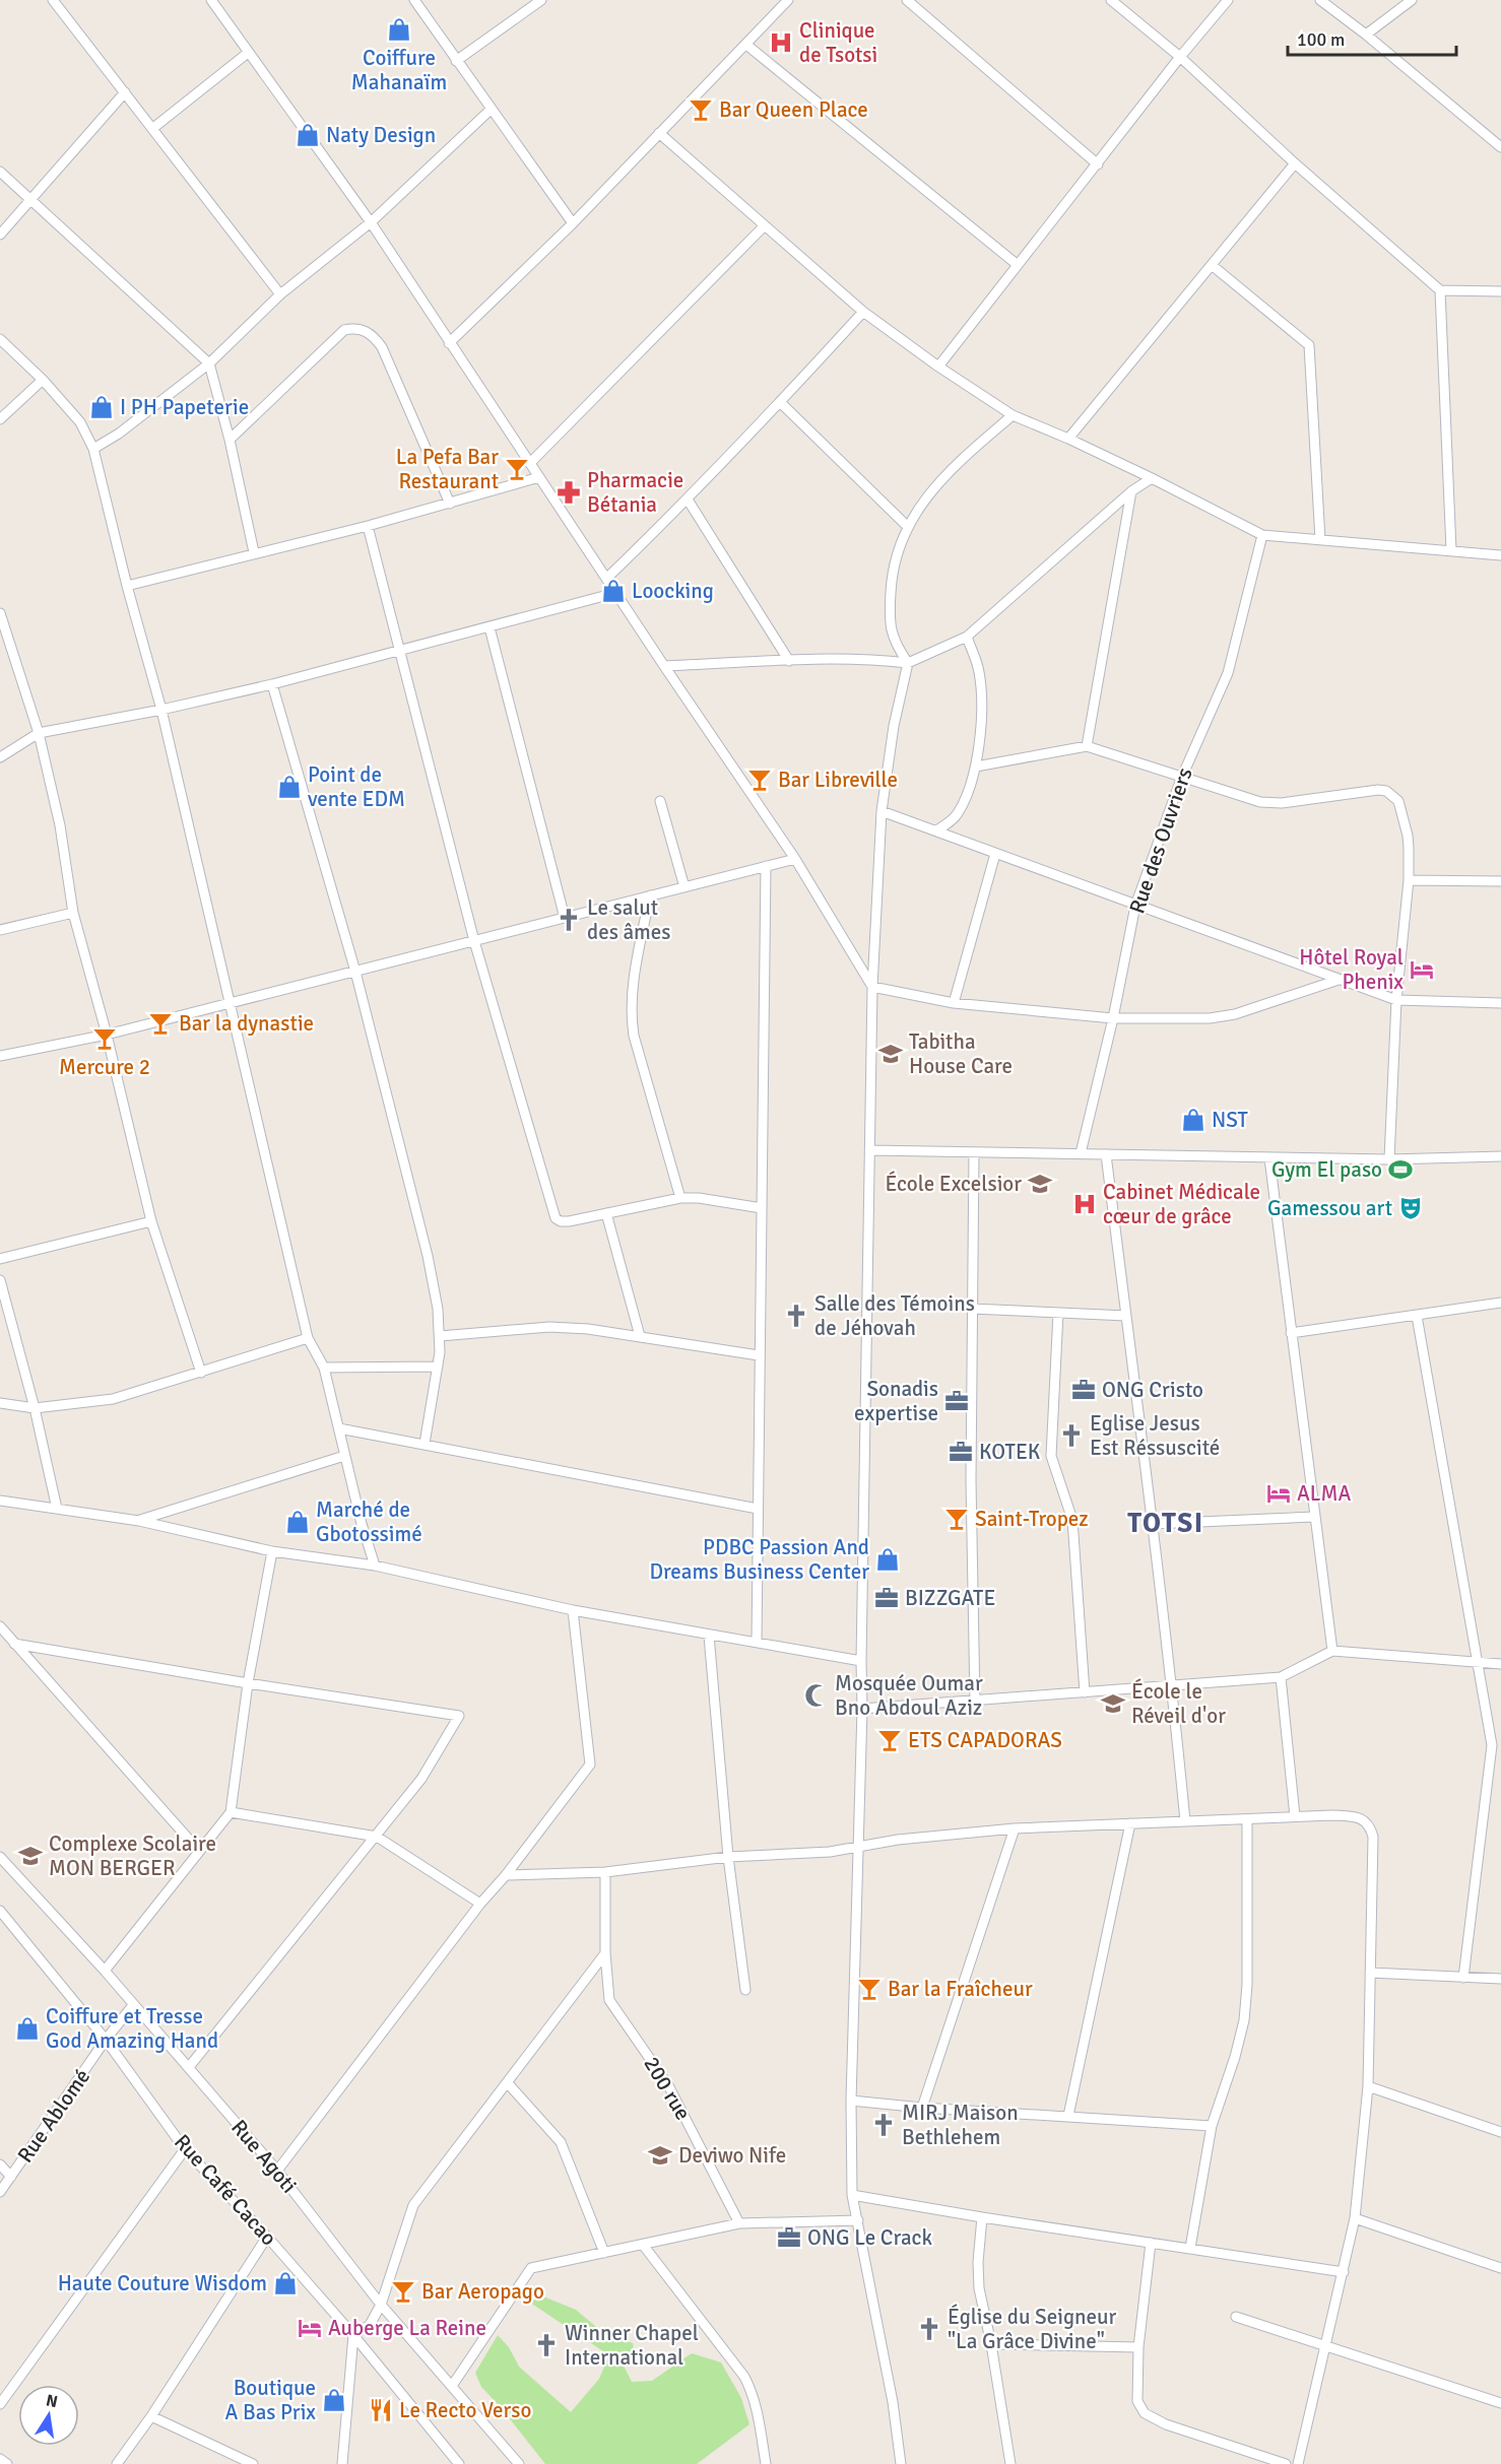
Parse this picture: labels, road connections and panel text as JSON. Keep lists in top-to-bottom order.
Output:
{
  "streets": {
    "street": [
      "Rue des Ouvriers",
      "200 rue",
      "Rue Ablomé",
      "Rue Agoti",
      "Rue Café Cacao"
    ]
  },
  "crossings": [
    ["Rue Ablomé", "Rue Agoti"],
    ["Rue Ablomé", "Rue Café Cacao"]
  ],
  "districts": ["TOTSI"],
  "places": {
    "shop": [
      "Coiffure Mahanaïm",
      "Naty Design",
      "I PH Papeterie",
      "Loocking",
      "Point de vente EDM",
      "NST",
      "Marché de Gbotossimé",
      "PDBC Passion And Dreams Business Center",
      "Coiffure et Tresse God Amazing Hand",
      "Haute Couture Wisdom",
      "Boutique A Bas Prix"
    ],
    "hospital": ["Clinique de Tsotsi", "Cabinet Médicale cœur de grâce"],
    "bar": [
      "Bar Queen Place",
      "La Pefa Bar Restaurant",
      "Bar Libreville",
      "Bar la dynastie",
      "Mercure 2",
      "Saint-Tropez",
      "ETS CAPADORAS",
      "Bar la Fraîcheur",
      "Bar Aeropago"
    ],
    "pharmacy": ["Pharmacie Bétania"],
    "church": [
      "Le salut des âmes",
      "Salle des Témoins de Jéhovah",
      "Eglise Jesus Est Réssuscité",
      "MIRJ Maison Bethlehem",
      "Église du Seigneur \"La Grâce Divine\"",
      "Winner Chapel International"
    ],
    "hotel": ["Hôtel Royal Phenix", "ALMA", "Auberge La Reine"],
    "school or university": [
      "Tabitha House Care",
      "École Excelsior",
      "École le Réveil d'or",
      "Complexe Scolaire MON BERGER",
      "Deviwo Nife"
    ],
    "sports": ["Gym El paso"],
    "theatre": ["Gamessou art"],
    "office": [
      "ONG Cristo",
      "Sonadis expertise",
      "KOTEK",
      "BIZZGATE",
      "ONG Le Crack"
    ],
    "mosque": ["Mosquée Oumar Bno Abdoul Aziz"],
    "restaurant": ["Le Recto Verso"]
  },
  "scale_bar": "100 m",
  "north": "top"
}
